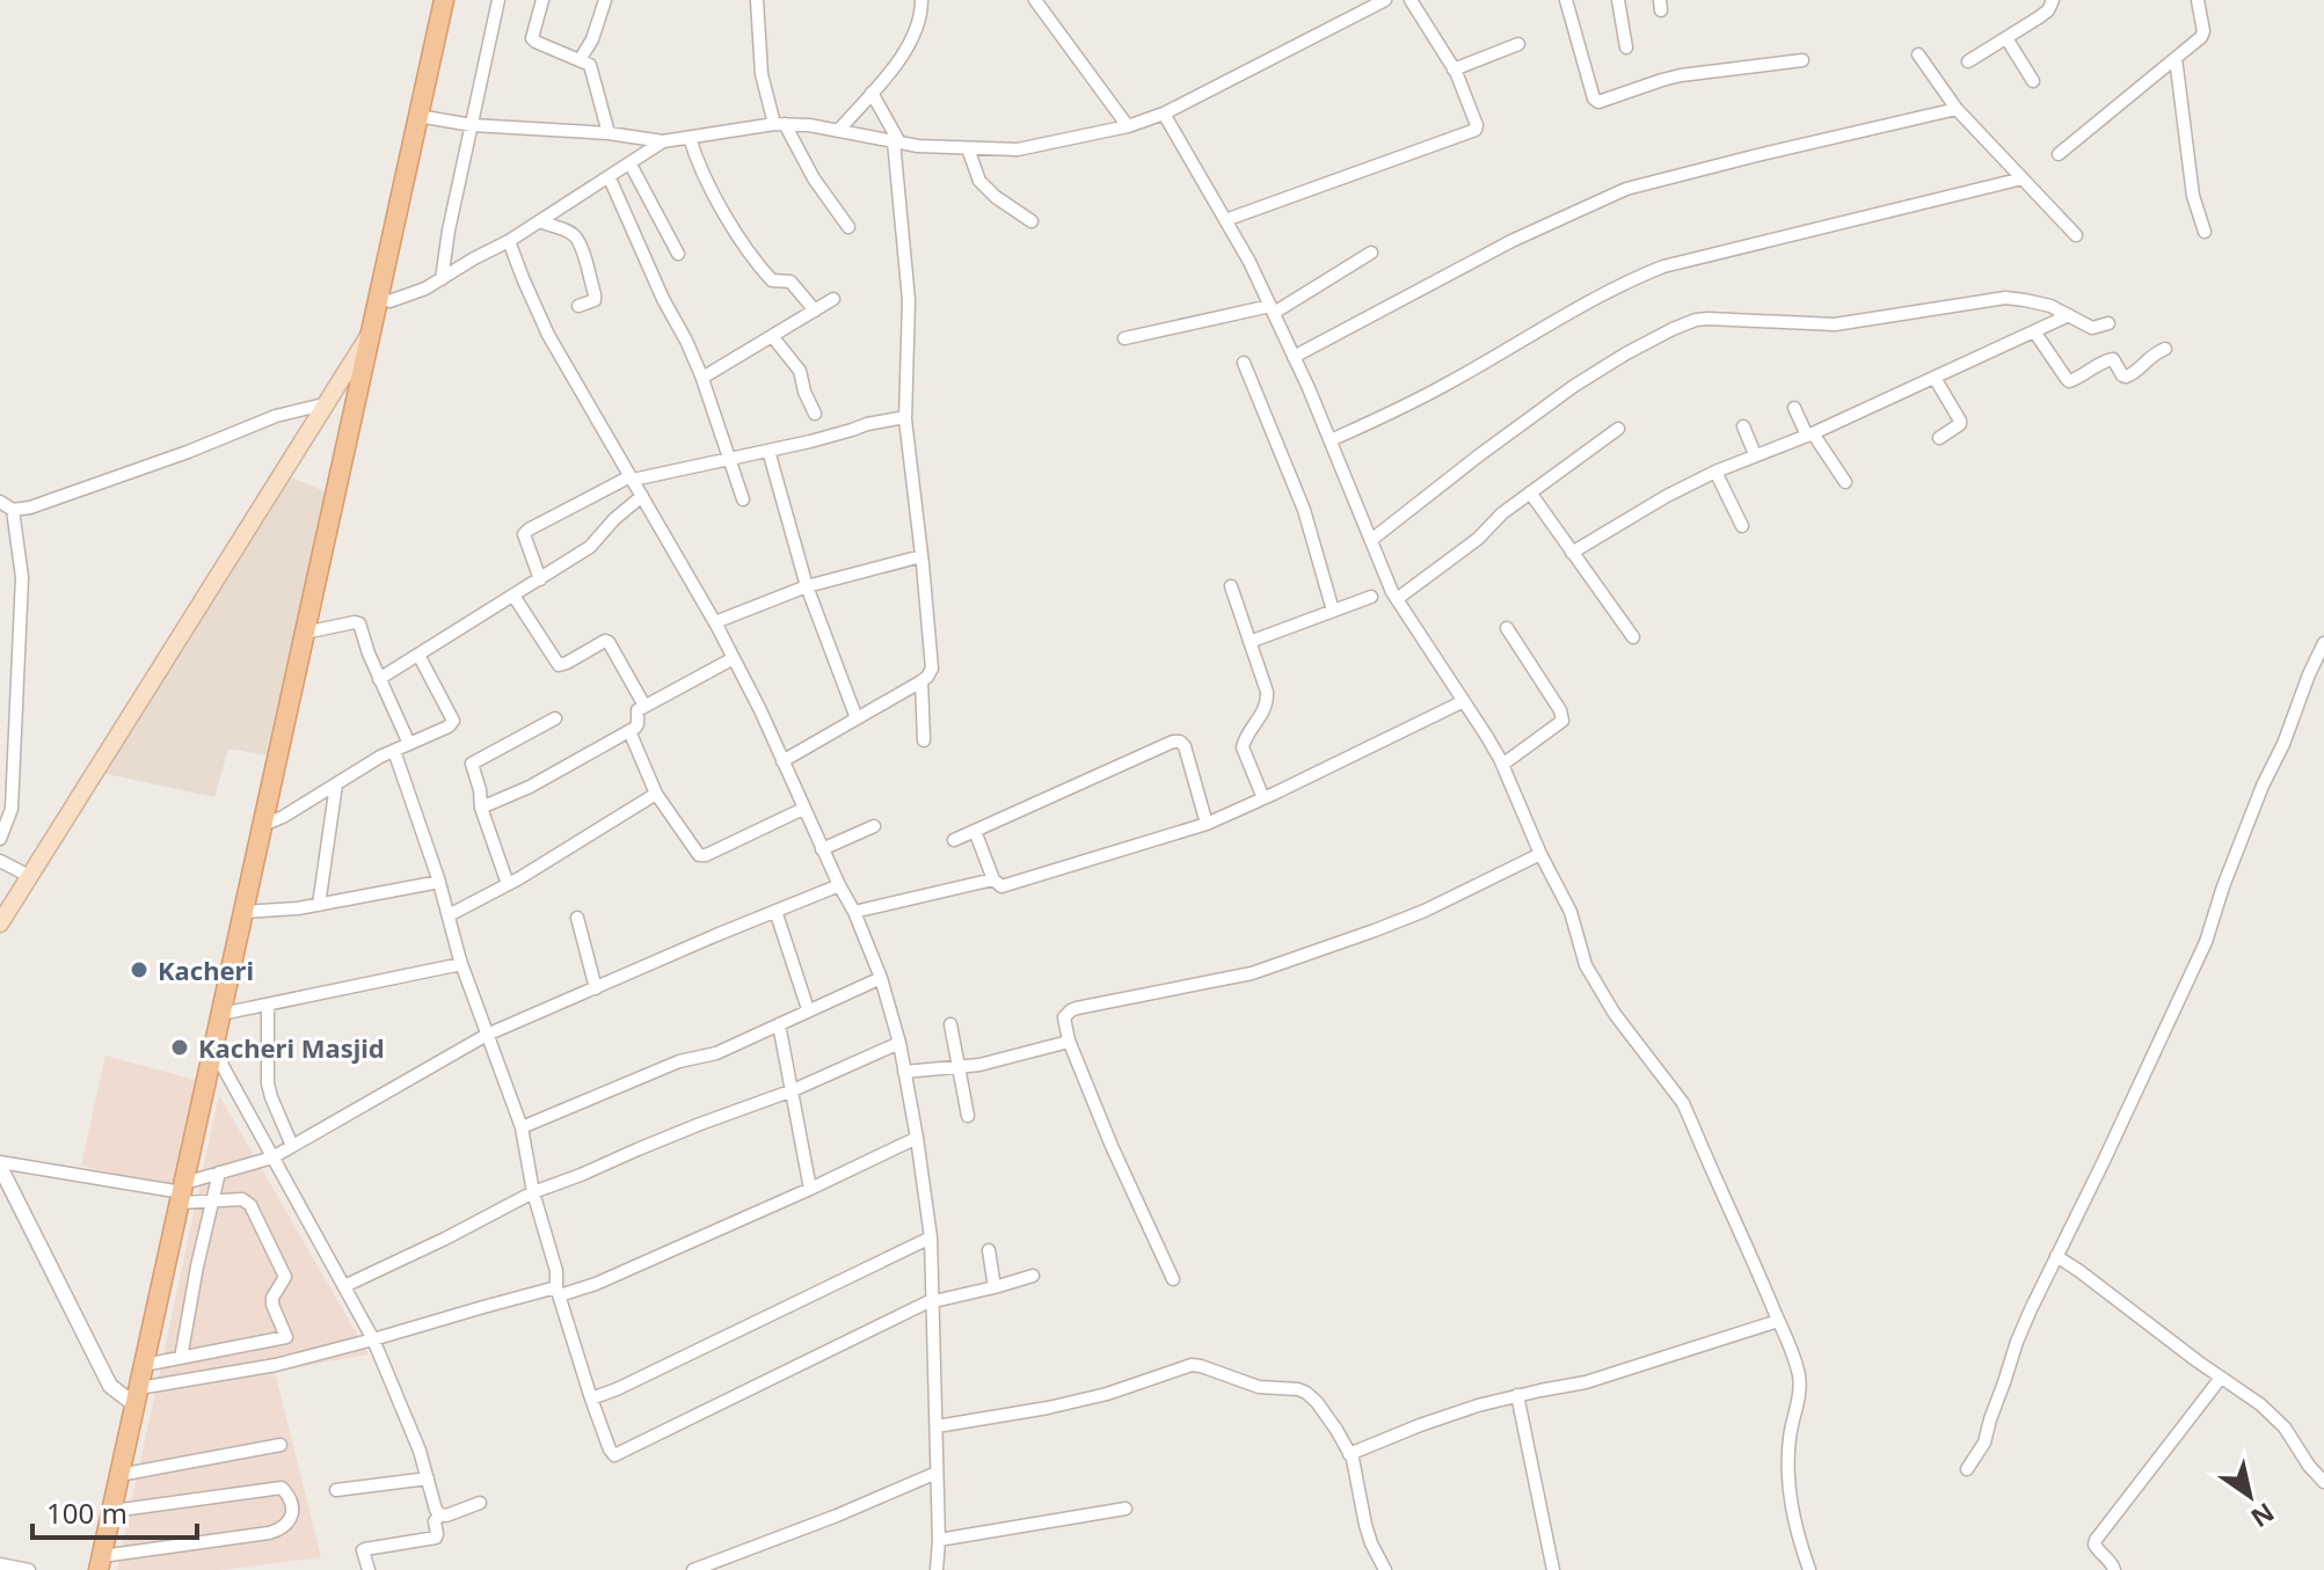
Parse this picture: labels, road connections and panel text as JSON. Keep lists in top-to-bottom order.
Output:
{
  "places": ["Kacheri", "Kacheri Masjid"],
  "scale_bar": "100 m",
  "north": "bottom right"
}
